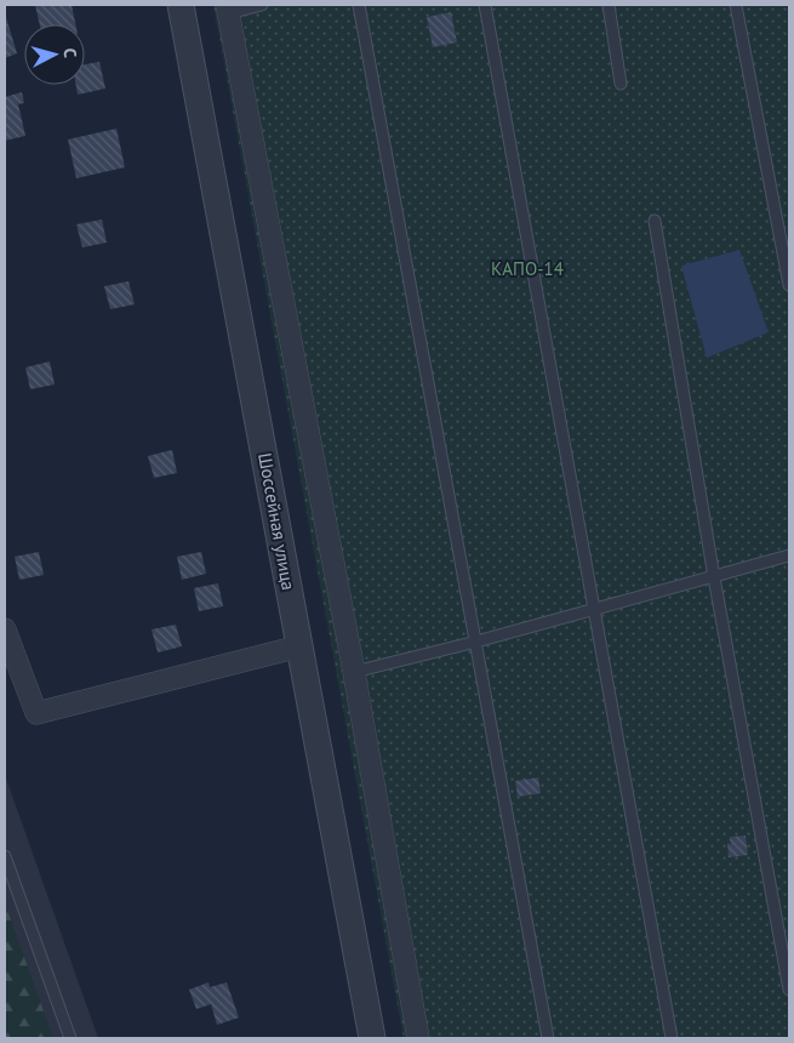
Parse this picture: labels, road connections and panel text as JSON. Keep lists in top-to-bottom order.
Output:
{
  "streets": {
    "street": ["Шоссейная улица"]
  },
  "parks": ["КАПО-14"],
  "north": "right"
}
